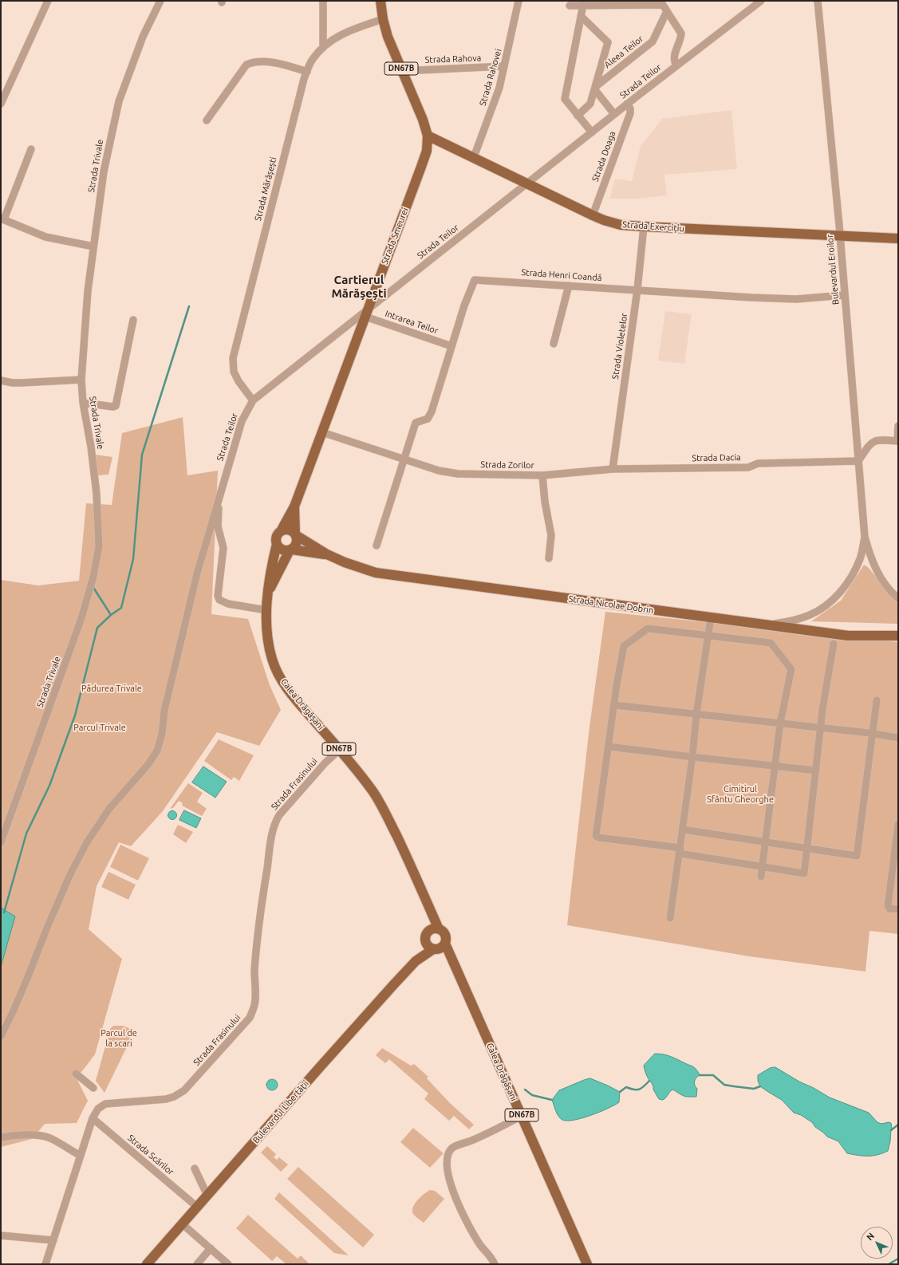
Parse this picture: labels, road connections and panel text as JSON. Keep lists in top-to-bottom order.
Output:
{
  "streets": {
    "main road": [
      "DN67B",
      "Strada Exercițiu",
      "Strada Smeurei",
      "Strada Nicolae Dobrin",
      "Calea Drăgășani",
      "Bulevardul Libertății"
    ],
    "street": [
      "Aleea Teilor",
      "Strada Rahova",
      "Strada Rahovei",
      "Strada Teilor",
      "Strada Doaga",
      "Strada Trivale",
      "Strada Mărășești",
      "Bulevardul Eroilor",
      "Strada Henri Coandă",
      "Intrarea Teilor",
      "Strada Violetelor",
      "Strada Dacia",
      "Strada Zorilor",
      "Strada Frasinului",
      "Strada Scărilor"
    ]
  },
  "crossings": [
    ["Strada Rahova", "Strada Rahovei"],
    ["Strada Rahova", "Strada Smeurei"],
    ["Strada Rahovei", "Strada Exercițiu"],
    ["Strada Teilor", "Strada Doaga"],
    ["Strada Teilor", "Strada Mărășești"],
    ["Strada Teilor", "Strada Exercițiu"],
    ["Strada Teilor", "Strada Smeurei"],
    ["Strada Teilor", "Intrarea Teilor"],
    ["Strada Doaga", "Strada Exercițiu"],
    ["Strada Mărășești", "Strada Smeurei"],
    ["Strada Exercițiu", "Strada Smeurei"],
    ["Strada Exercițiu", "Bulevardul Eroilor"],
    ["Strada Exercițiu", "Strada Violetelor"],
    ["Strada Smeurei", "Intrarea Teilor"],
    ["Strada Smeurei", "Strada Zorilor"],
    ["Strada Smeurei", "Strada Nicolae Dobrin"],
    ["Strada Smeurei", "Calea Drăgășani"],
    ["Bulevardul Eroilor", "Strada Henri Coandă"],
    ["Bulevardul Eroilor", "Strada Dacia"],
    ["Bulevardul Eroilor", "Strada Nicolae Dobrin"],
    ["Strada Henri Coandă", "Intrarea Teilor"],
    ["Strada Henri Coandă", "Strada Violetelor"],
    ["Strada Henri Coandă", "Strada Zorilor"],
    ["Strada Violetelor", "Strada Dacia"],
    ["Strada Violetelor", "Strada Zorilor"],
    ["Strada Dacia", "Strada Zorilor"],
    ["Strada Nicolae Dobrin", "Calea Drăgășani"],
    ["Calea Drăgășani", "Strada Frasinului"],
    ["Calea Drăgășani", "Bulevardul Libertății"],
    ["Strada Frasinului", "Strada Scărilor"],
    ["Bulevardul Libertății", "Strada Scărilor"]
  ],
  "districts": ["Cartierul Mărășești"],
  "parks": [
    "Pădurea Trivale",
    "Parcul Trivale",
    "Cimitirul Sfântu Gheorghe",
    "Parcul de la scari"
  ],
  "north": "top left"
}
